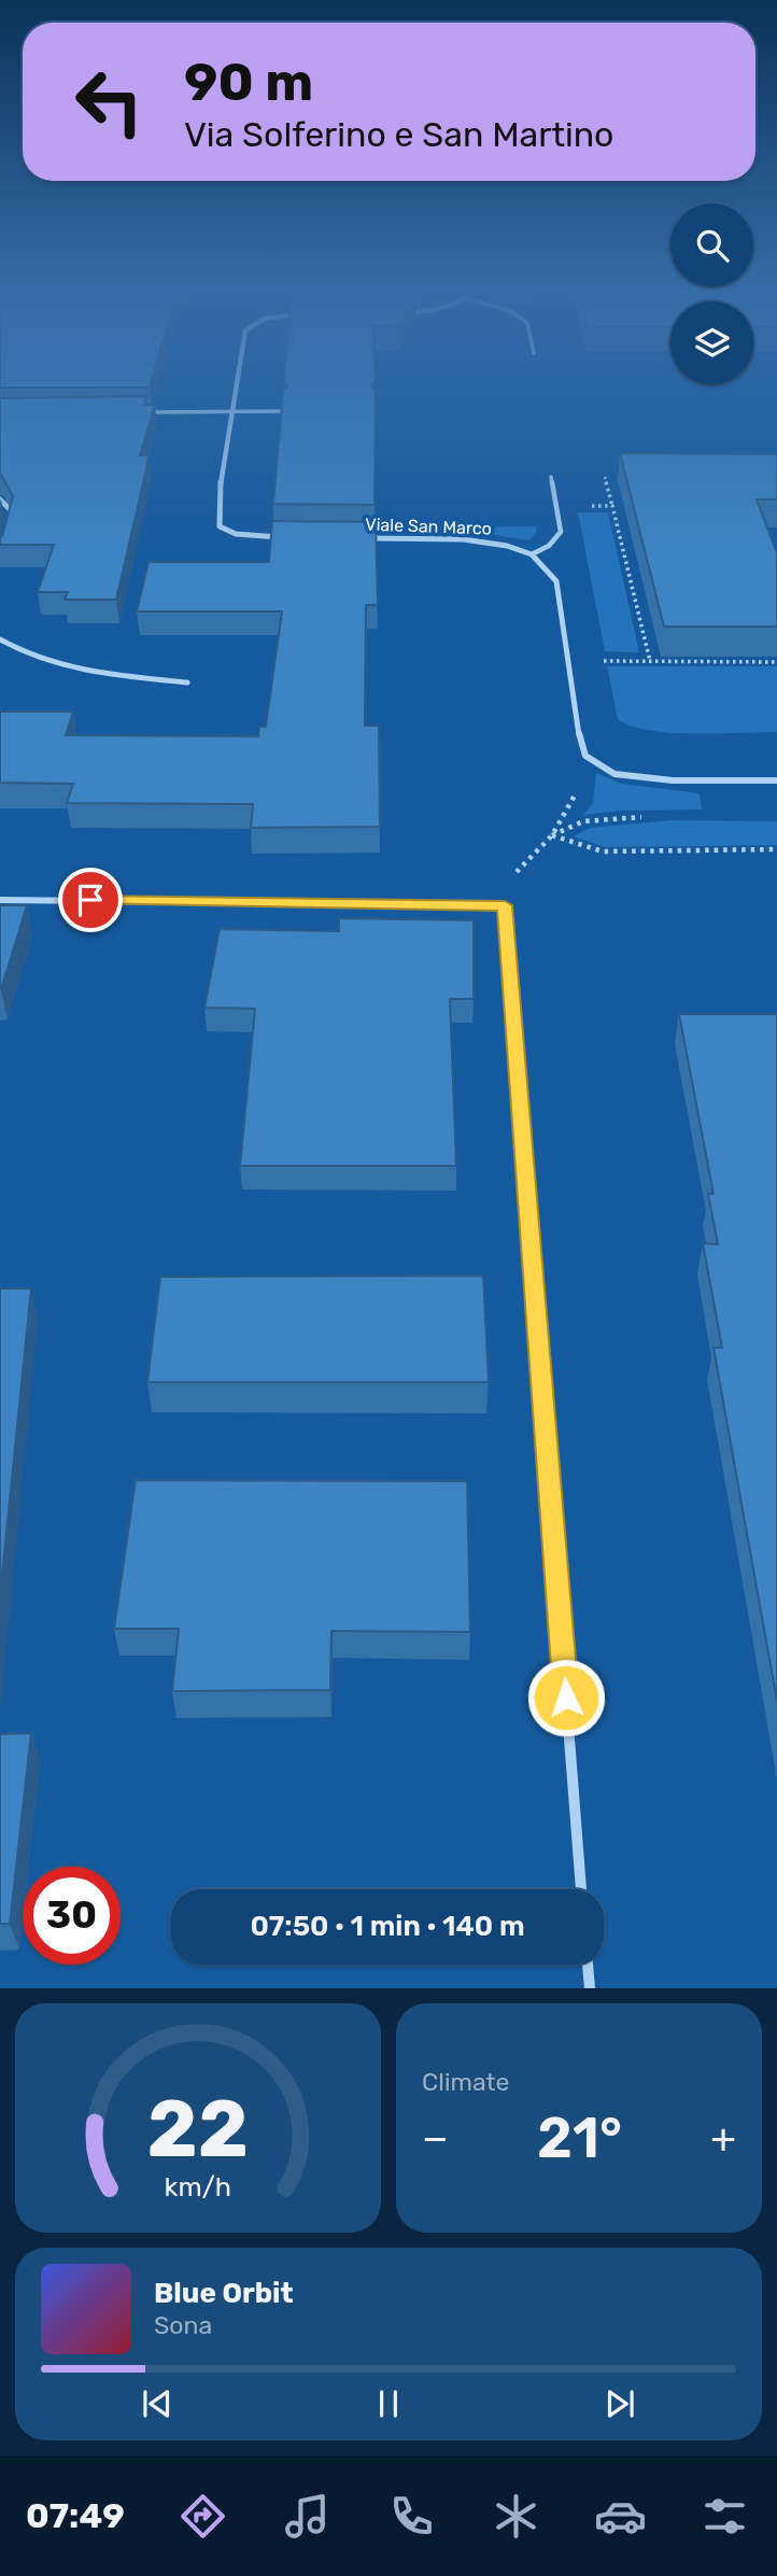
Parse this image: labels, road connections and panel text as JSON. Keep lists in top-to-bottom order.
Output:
{
  "streets": {
    "street": ["Viale San Marco"]
  },
  "page": {
    "turn": ["90 m", "Via Solferino e San Martino"],
    "limit": "30",
    "trip": "07:50 · 1 min · 140 m",
    "tile": "Climate",
    "heat": ["−", "21°", "+"],
    "song": ["Blue Orbit", "Sona"],
    "tabs": "07:49",
    "gauge": ["22", "km/h"]
  }
}
